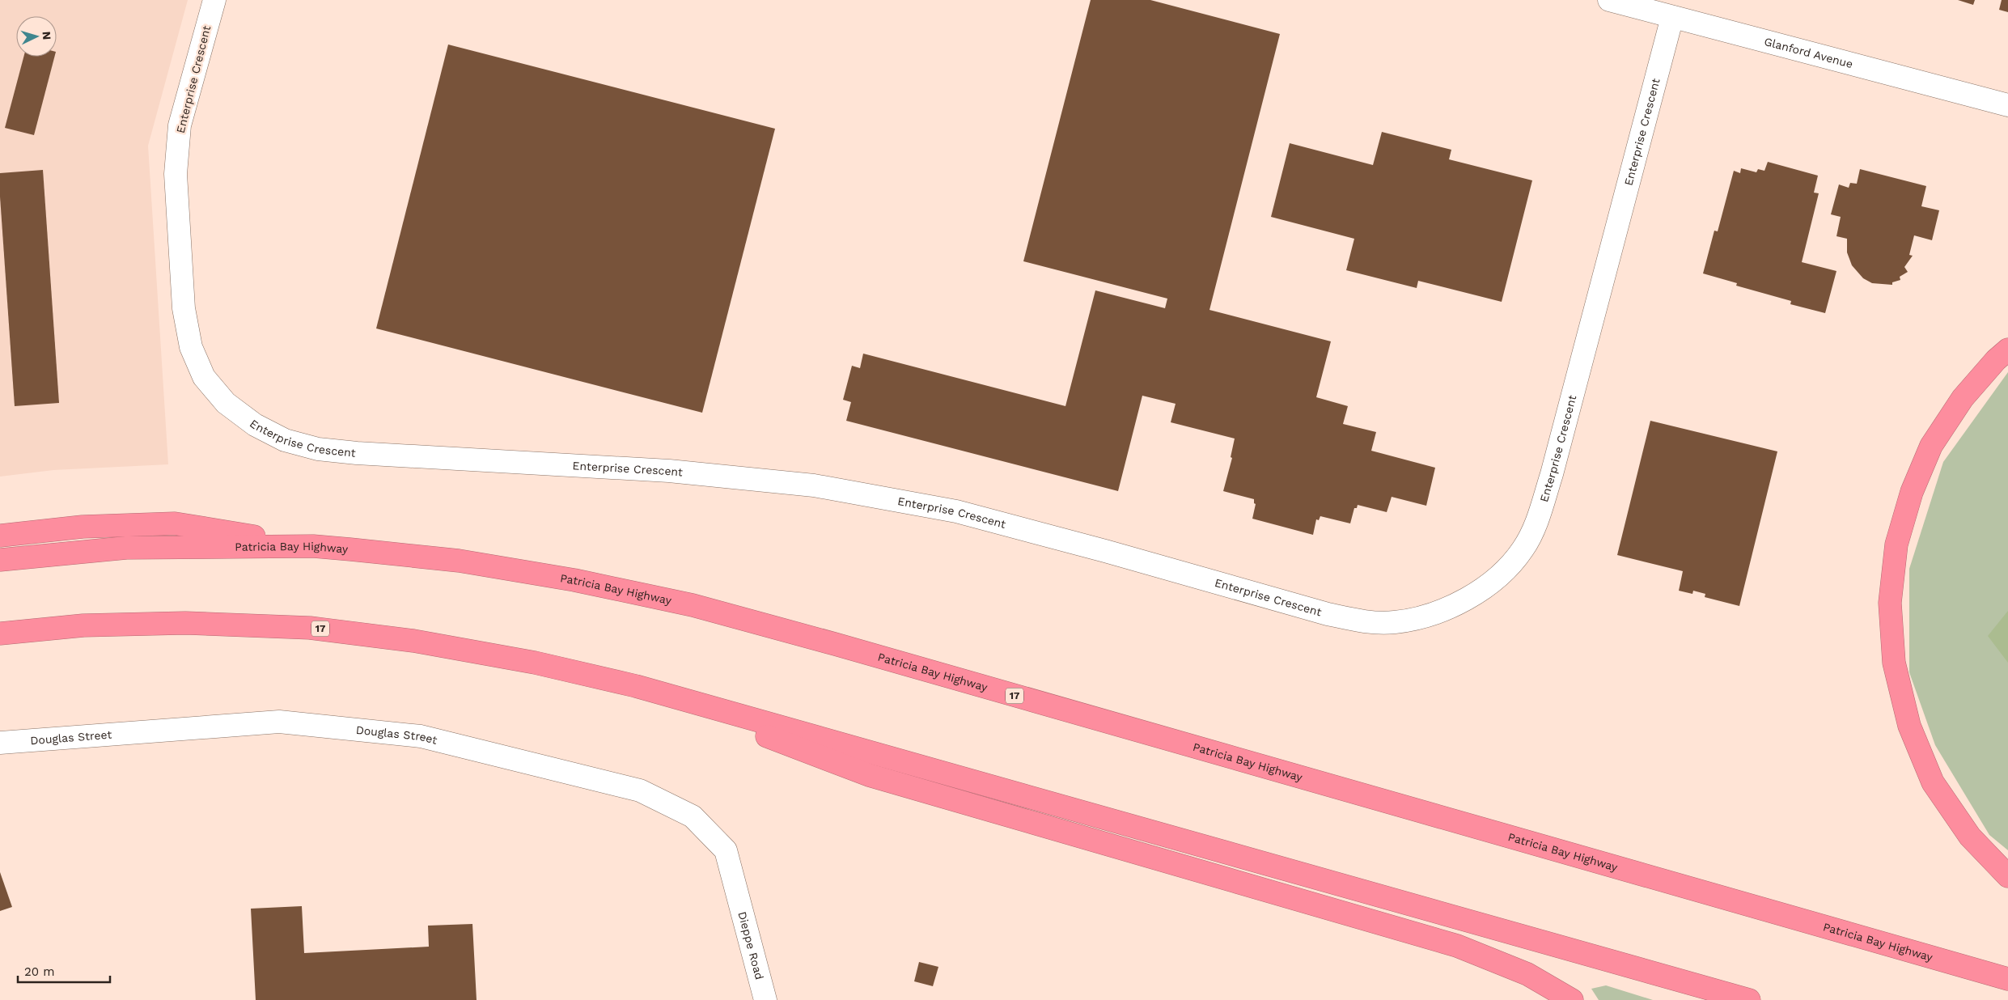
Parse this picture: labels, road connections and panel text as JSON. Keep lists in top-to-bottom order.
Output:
{
  "streets": {
    "highway": ["Patricia Bay Highway", "17"],
    "street": [
      "Glanford Avenue",
      "Enterprise Crescent",
      "Douglas Street",
      "Dieppe Road"
    ]
  },
  "crossings": [
    ["Glanford Avenue", "Enterprise Crescent"],
    ["Douglas Street", "Dieppe Road"]
  ],
  "scale_bar": "20 m",
  "north": "right"
}
